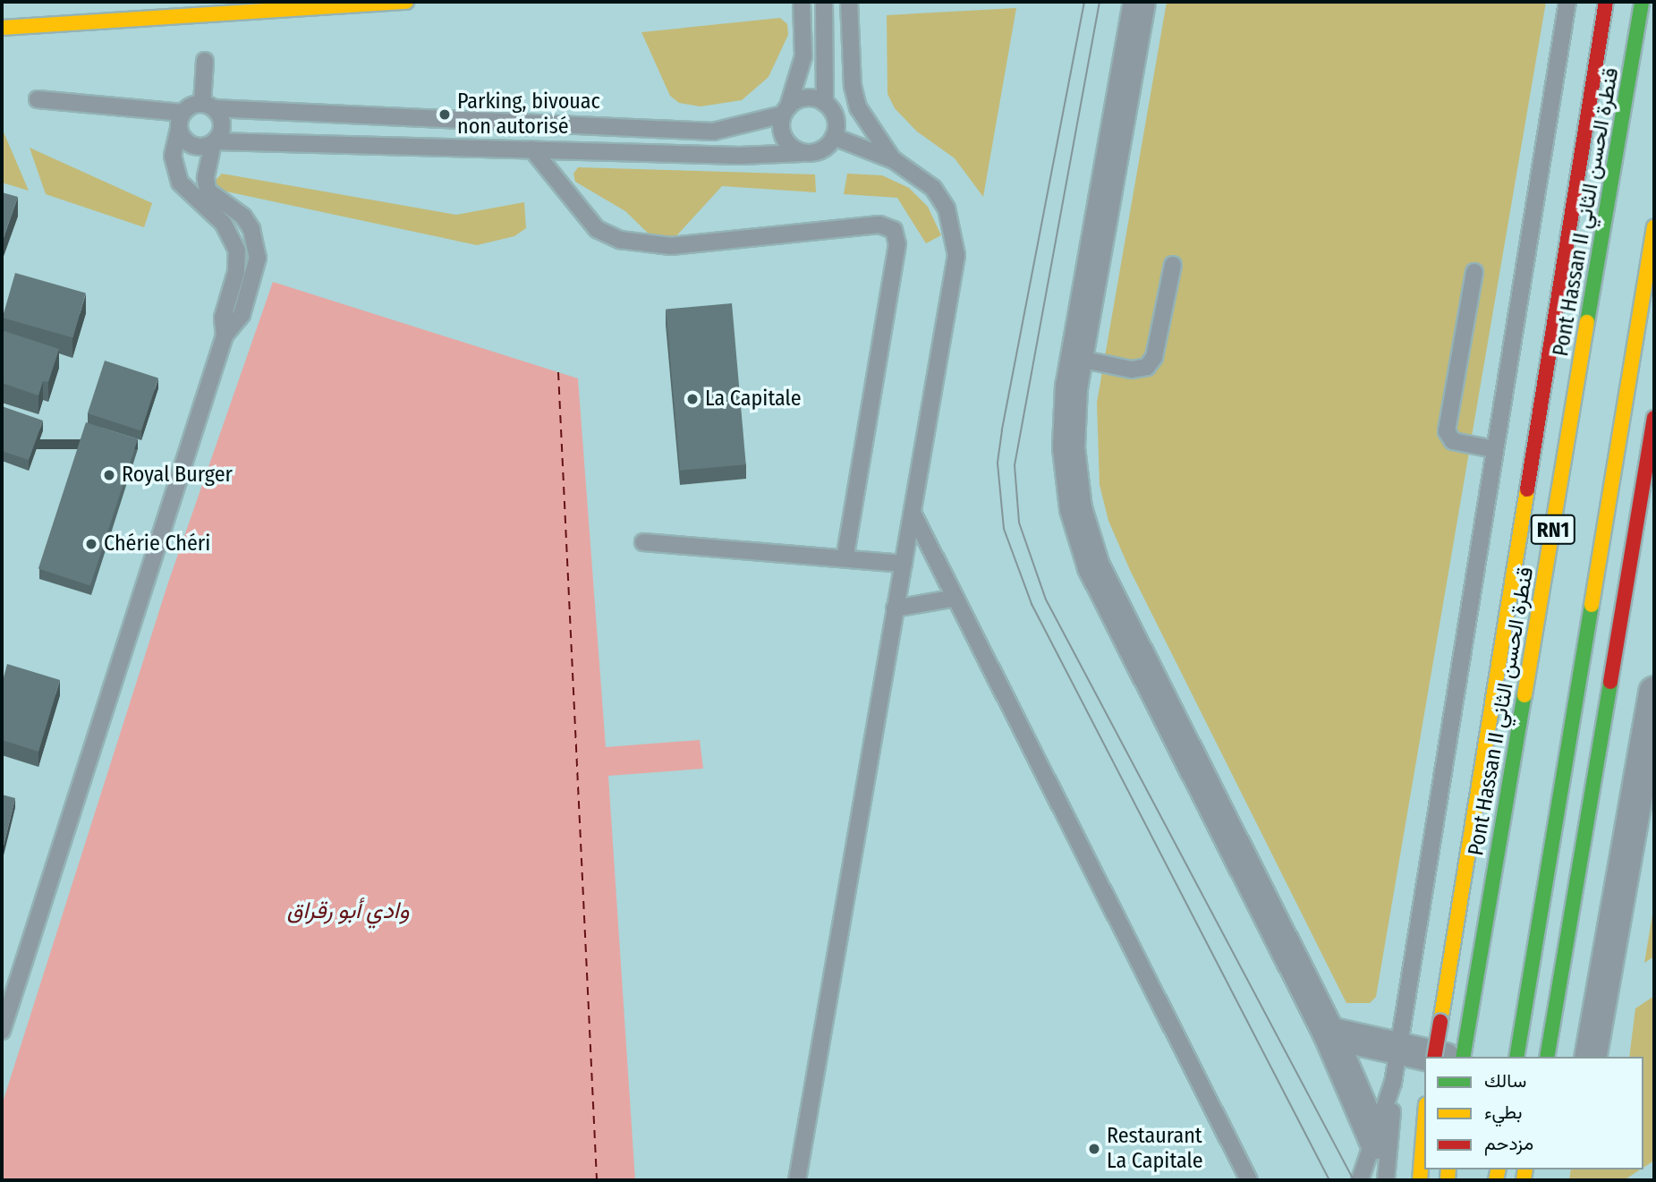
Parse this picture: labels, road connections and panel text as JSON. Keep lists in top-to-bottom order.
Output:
{
  "streets": {
    "main road": ["Pont Hassan II قنطرة الحسن الثاني", "RN1"]
  },
  "water": ["وادي أبو رقراق"],
  "places": [
    "Parking, bivouac non autorisé",
    "La Capitale",
    "Royal Burger",
    "Chérie Chéri",
    "Restaurant La Capitale"
  ],
  "legend": ["سالك", "بطيء", "مزدحم"]
}
